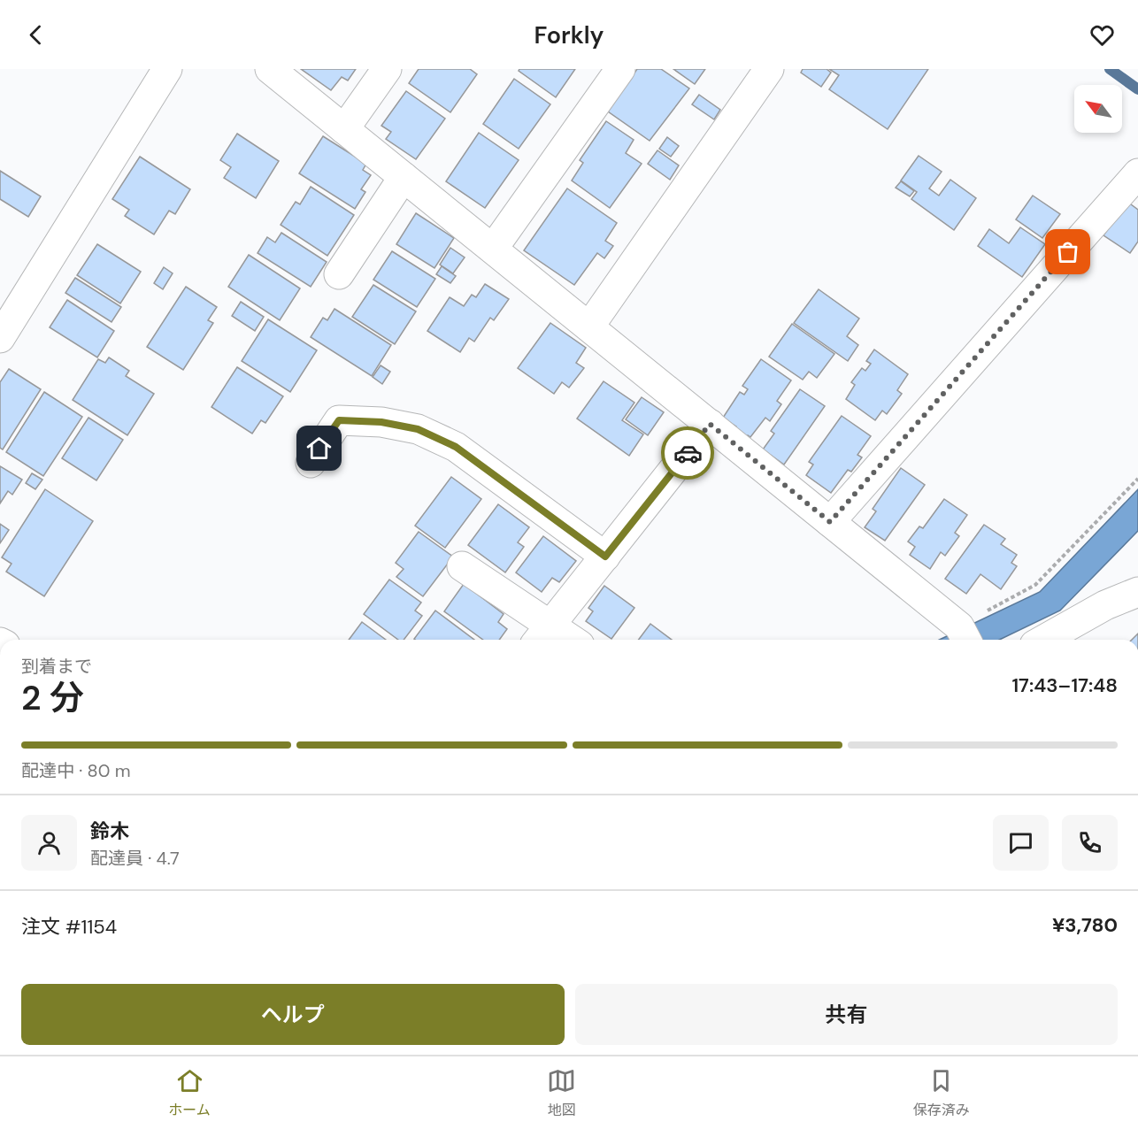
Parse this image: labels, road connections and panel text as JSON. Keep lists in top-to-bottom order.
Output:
{
  "north": "top left",
  "page": {
    "header": "Forkly",
    "heading": ["2 分", "到着まで", "17:43–17:48"],
    "panel": [
      "鈴木",
      "配達員 · 4.7",
      "注文 #1154",
      "¥3,780"
    ],
    "bar": "配達中 · 80 m",
    "buttons": ["ヘルプ", "共有"],
    "tabs": ["ホーム", "地図", "保存済み"]
  }
}
